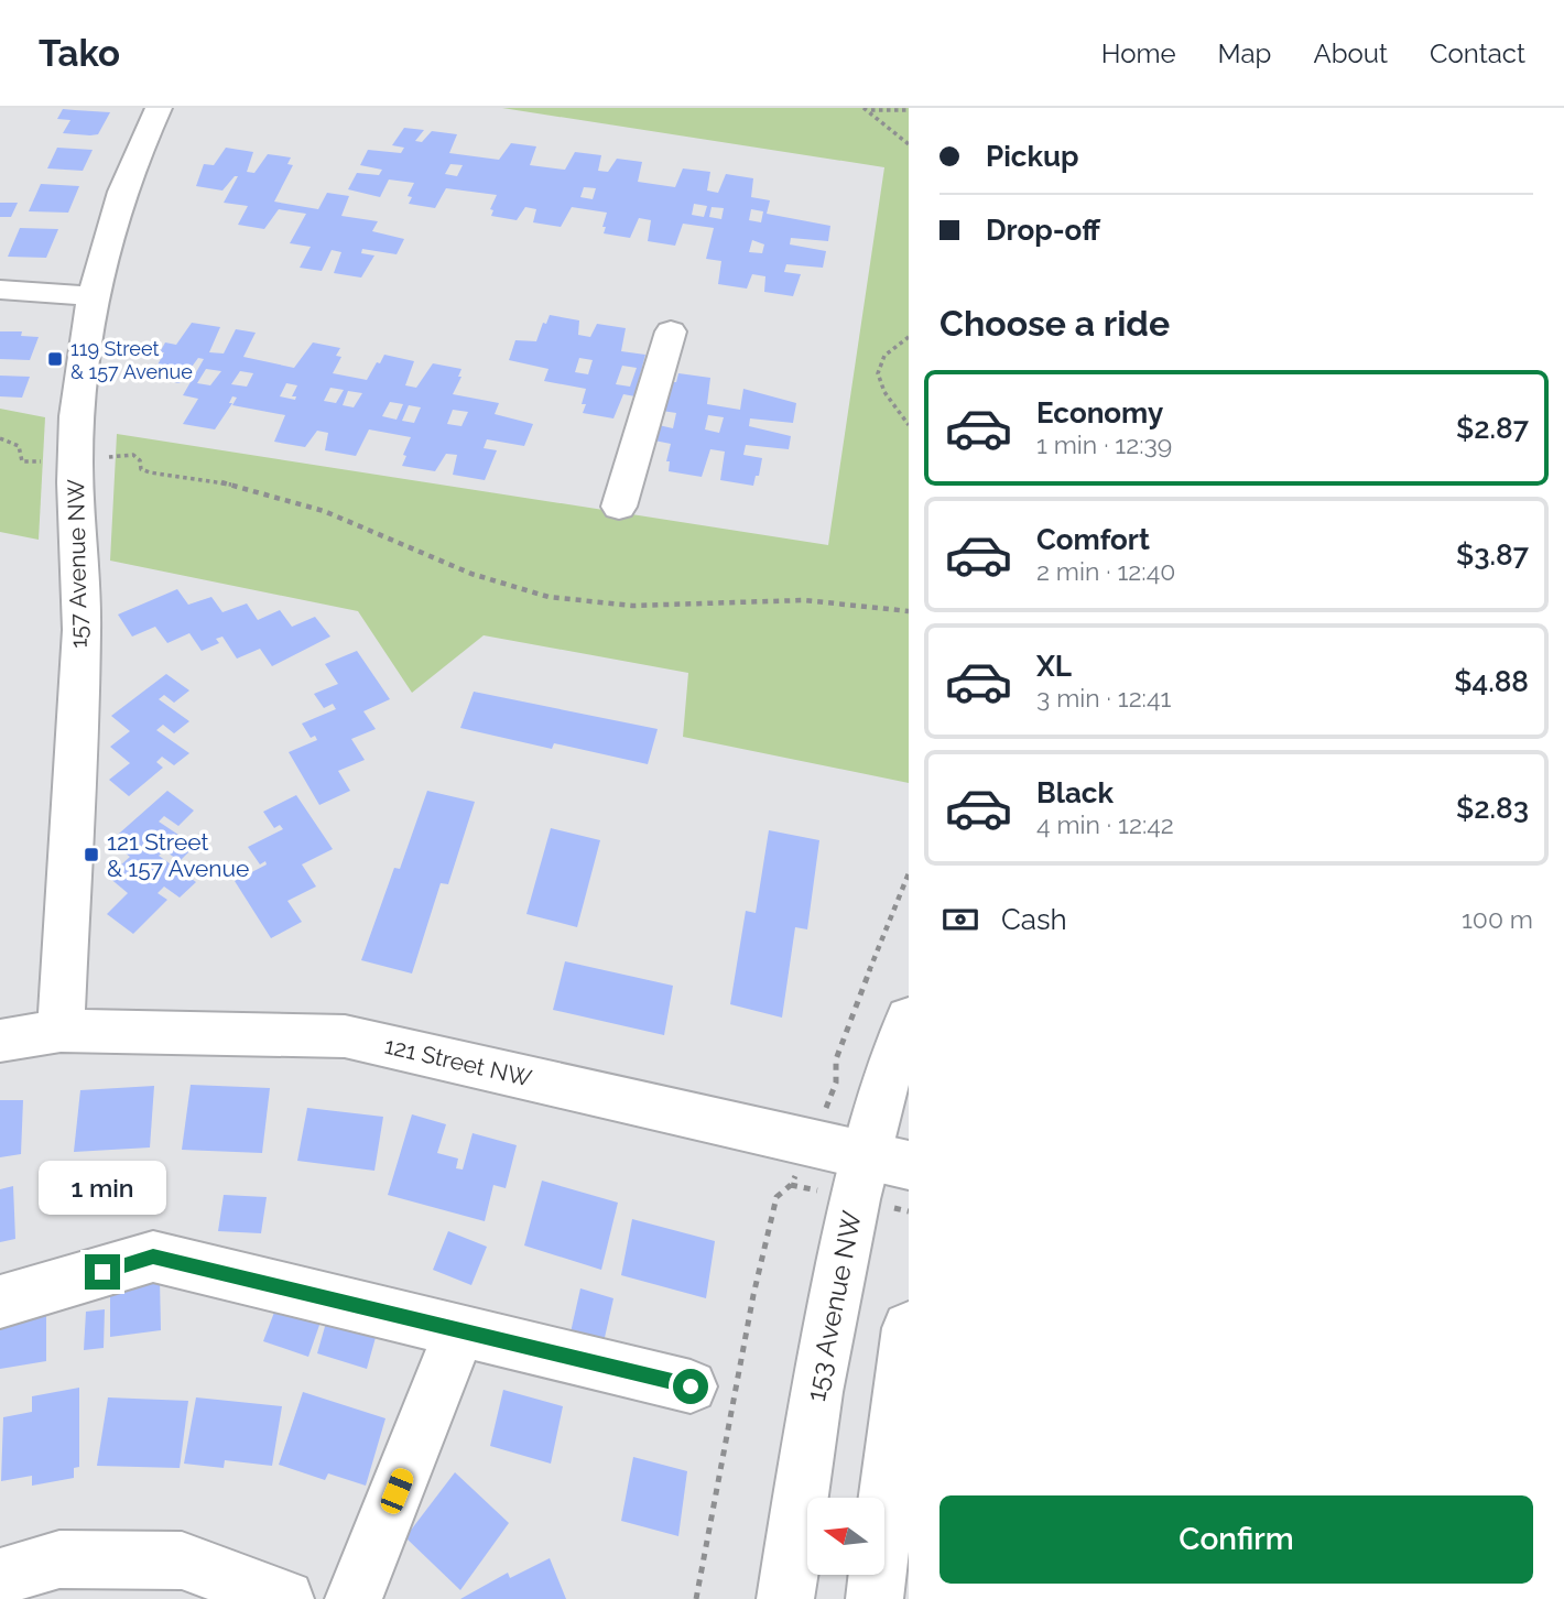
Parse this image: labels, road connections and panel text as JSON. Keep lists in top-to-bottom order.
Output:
{
  "streets": {
    "street": ["157 Avenue NW", "121 Street NW", "153 Avenue NW"]
  },
  "crossings": [
    ["157 Avenue NW", "121 Street NW"],
    ["121 Street NW", "153 Avenue NW"]
  ],
  "places": {
    "transit": ["119 Street & 157 Avenue", "121 Street & 157 Avenue"]
  },
  "north": "left",
  "page": {
    "header": "Tako",
    "nav": [
      "Home",
      "Map",
      "About",
      "Contact"
    ],
    "banner": ["Pickup", "Drop-off"],
    "heading": "Choose a ride",
    "list": [
      {
        "name": "Economy",
        "note": "1 min · 12:39",
        "value": "$2.87"
      },
      {
        "name": "Comfort",
        "note": "2 min · 12:40",
        "value": "$3.87"
      },
      {
        "name": "XL",
        "note": "3 min · 12:41",
        "value": "$4.88"
      },
      {
        "name": "Black",
        "note": "4 min · 12:42",
        "value": "$2.83"
      }
    ],
    "pay": ["Cash", "100 m"],
    "bubble": "1 min",
    "buttons": "Confirm"
  }
}
